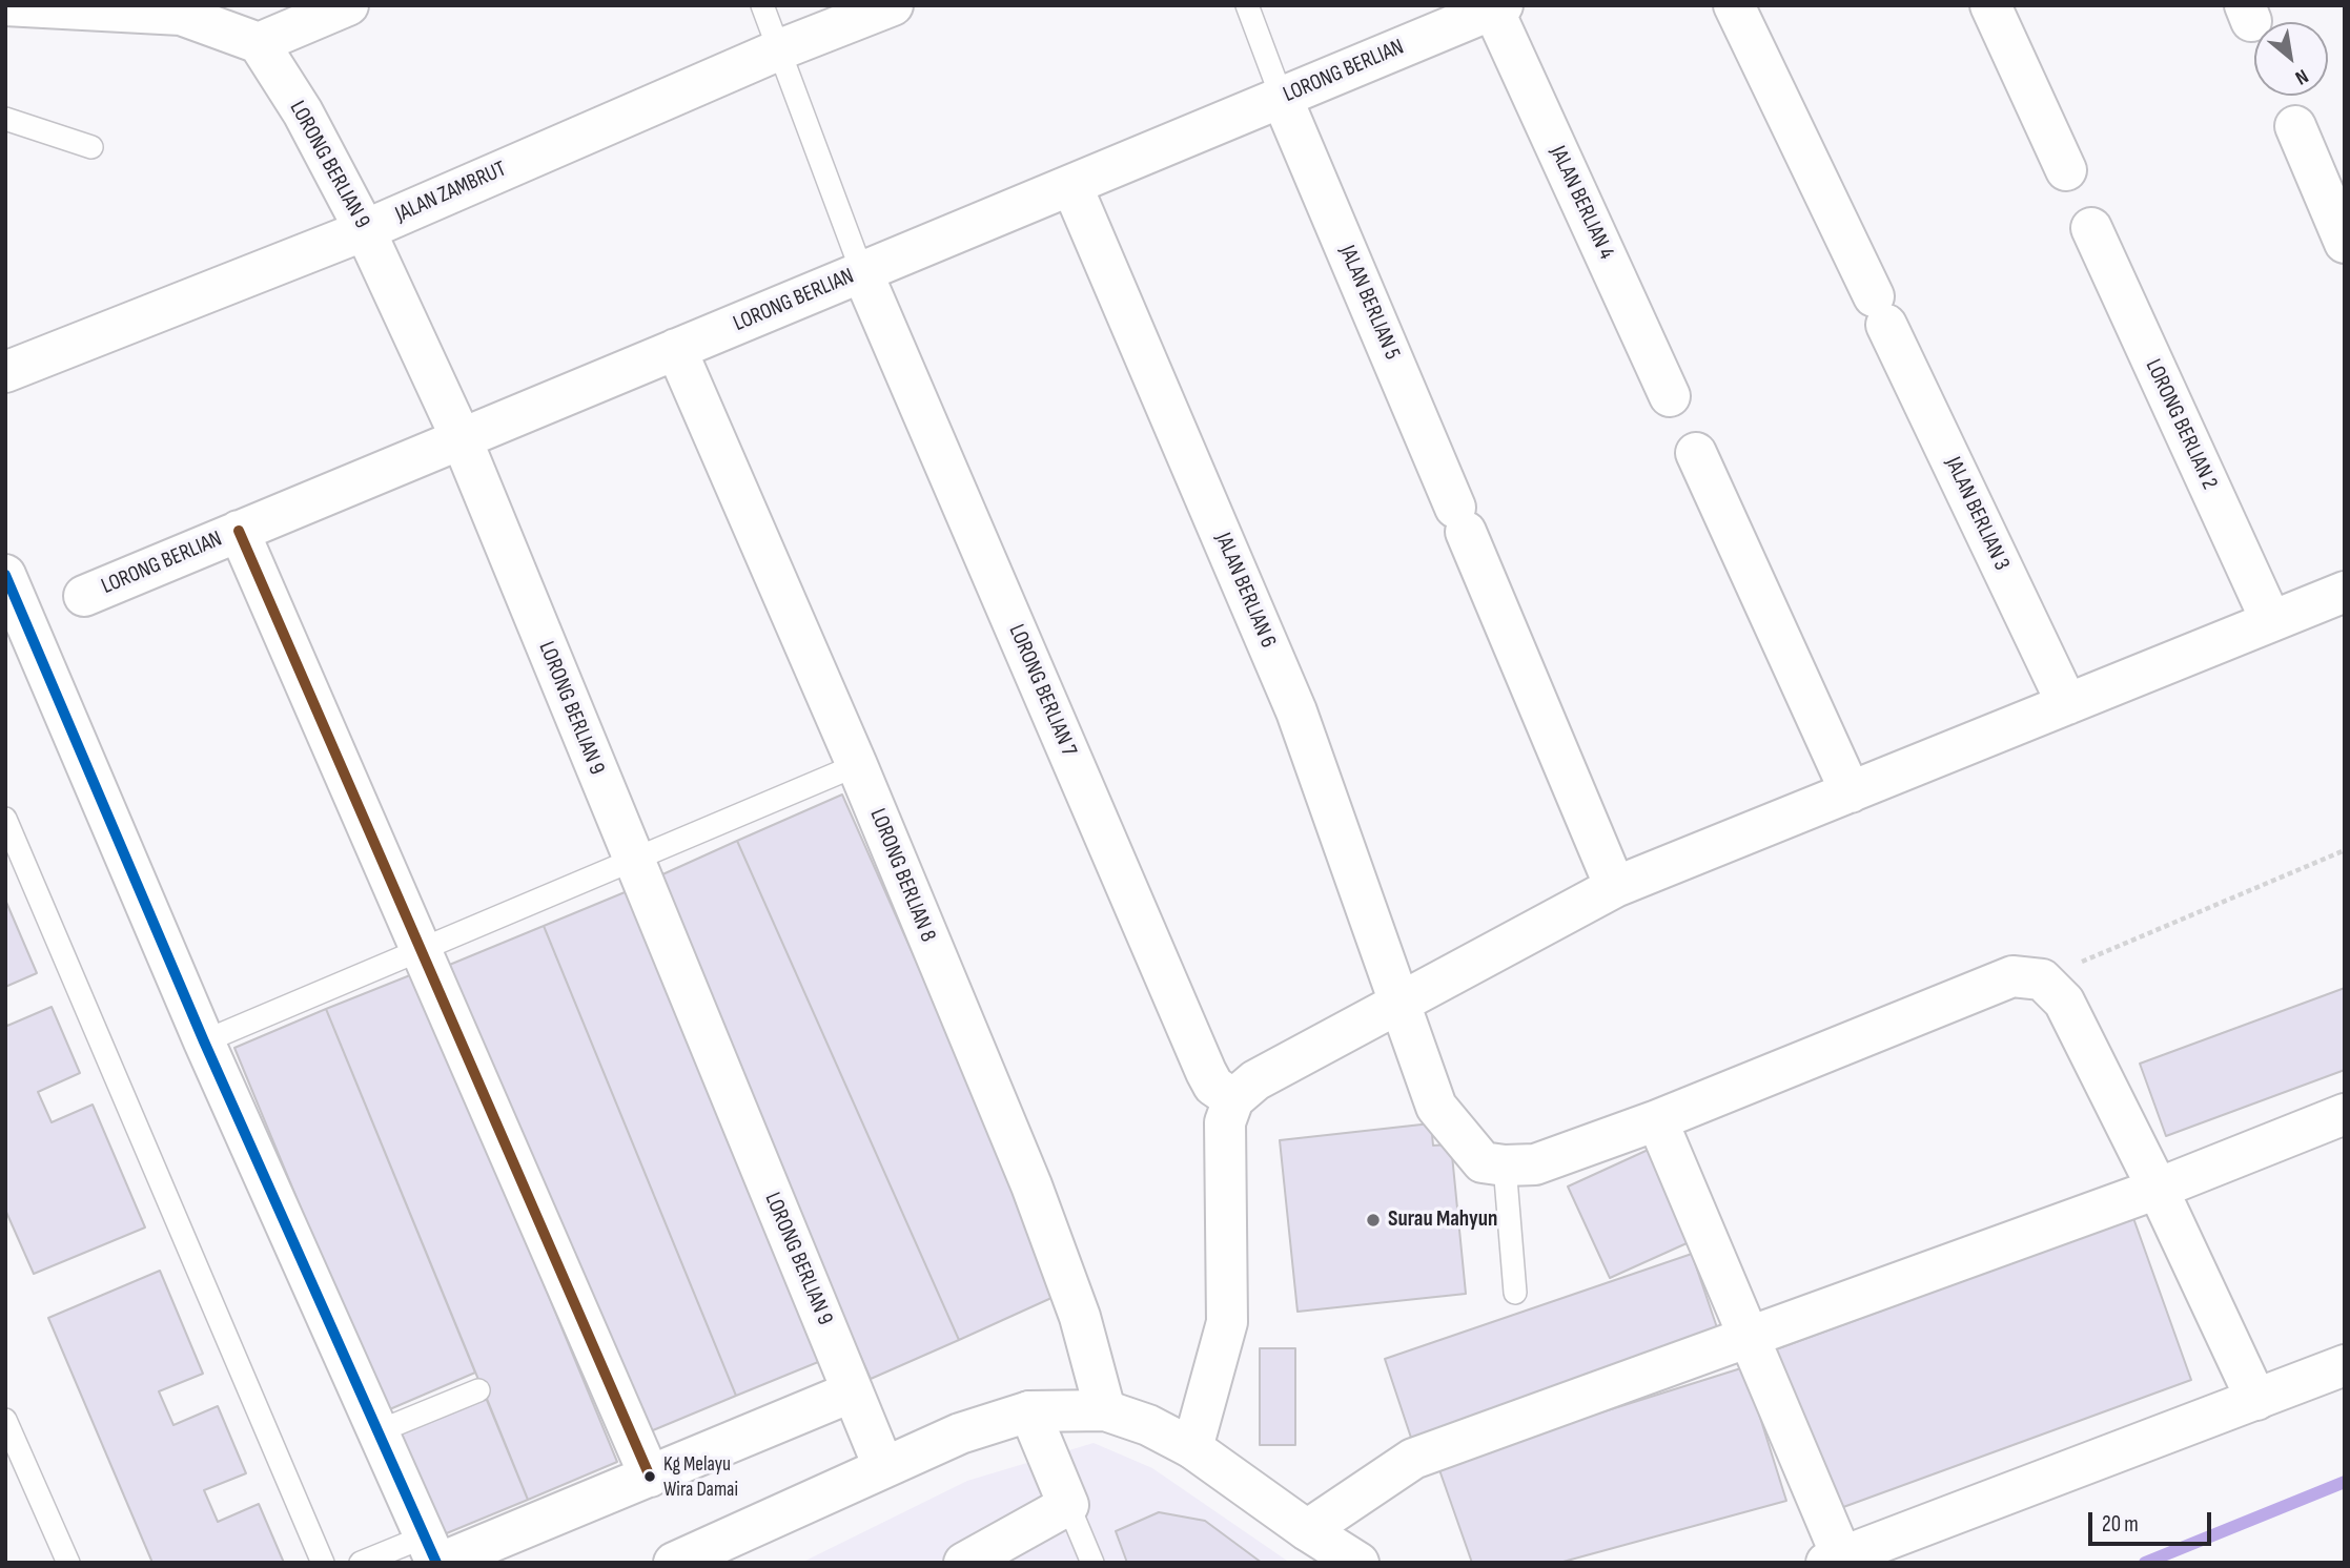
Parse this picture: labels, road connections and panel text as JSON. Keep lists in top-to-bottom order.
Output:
{
  "streets": {
    "street": [
      "LORONG BERLIAN",
      "LORONG BERLIAN 9",
      "JALAN ZAMBRUT",
      "JALAN BERLIAN 4",
      "JALAN BERLIAN 5",
      "LORONG BERLIAN 2",
      "JALAN BERLIAN 3",
      "JALAN BERLIAN 6",
      "LORONG BERLIAN 7",
      "LORONG BERLIAN 8"
    ]
  },
  "crossings": [
    ["LORONG BERLIAN", "LORONG BERLIAN 9"],
    ["LORONG BERLIAN", "JALAN BERLIAN 4"],
    ["LORONG BERLIAN", "JALAN BERLIAN 5"],
    ["LORONG BERLIAN", "JALAN BERLIAN 6"],
    ["LORONG BERLIAN", "LORONG BERLIAN 7"],
    ["LORONG BERLIAN", "LORONG BERLIAN 8"],
    ["LORONG BERLIAN 9", "JALAN ZAMBRUT"]
  ],
  "places": ["Surau Mahyun", "Kg Melayu Wira Damai"],
  "scale_bar": "20 m",
  "north": "bottom right"
}
